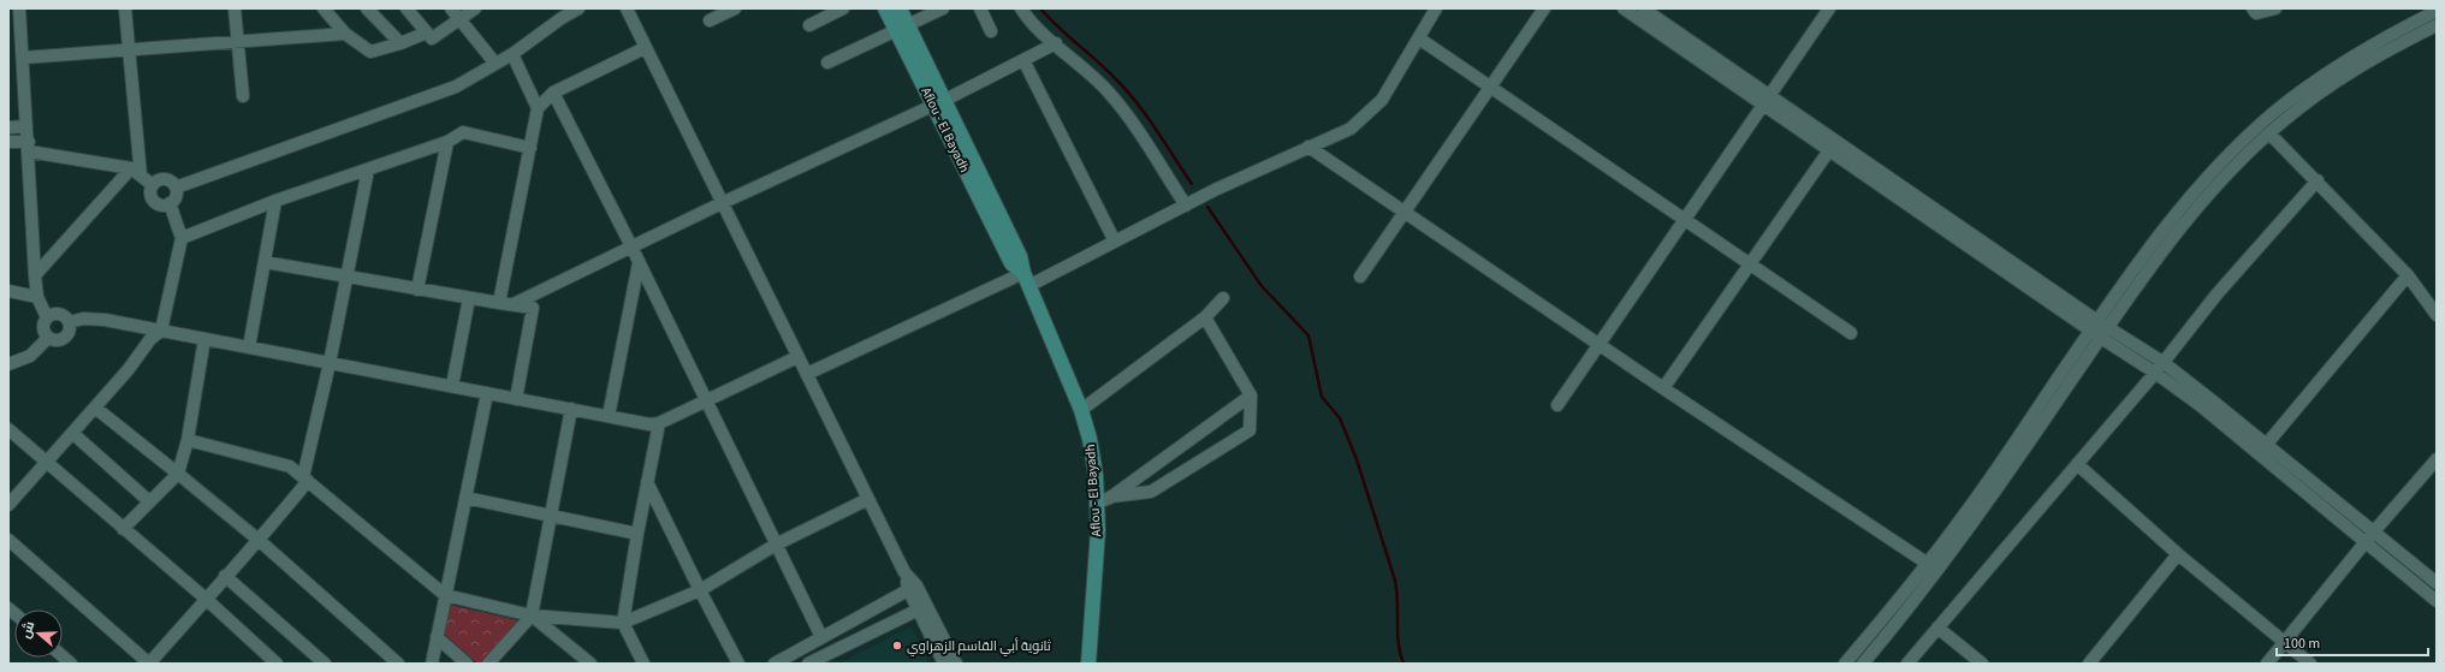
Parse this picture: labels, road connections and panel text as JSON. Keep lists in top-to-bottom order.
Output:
{
  "streets": {
    "main road": ["Aflou - El Bayadh"]
  },
  "places": ["ثانوية أبي القاسم الزهراوي"],
  "scale_bar": "100 m",
  "north": "left"
}
